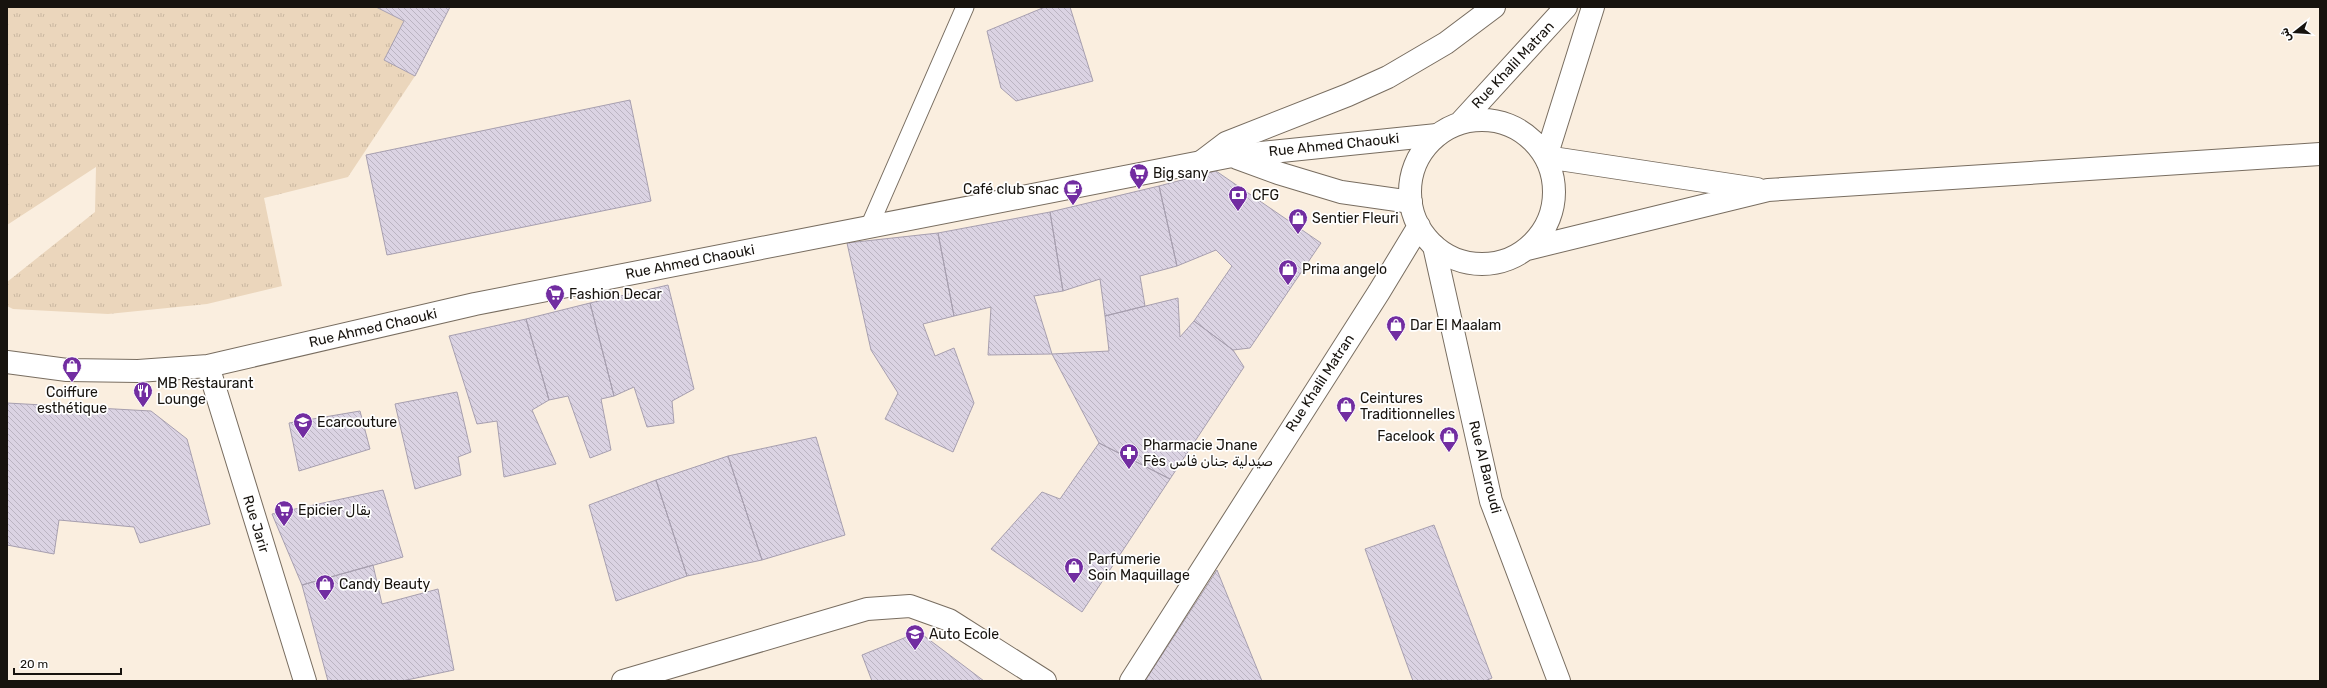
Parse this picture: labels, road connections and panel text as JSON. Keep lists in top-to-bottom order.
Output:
{
  "streets": {
    "street": [
      "Rue Khalil Matran",
      "Rue Ahmed Chaouki",
      "Rue Al Baroudi",
      "Rue Jarir"
    ]
  },
  "crossings": [
    ["Rue Ahmed Chaouki", "Rue Jarir"]
  ],
  "places": {
    "supermarket": ["Big sany", "Fashion Decar", "Epicier بقال"],
    "cafe": ["Café club snac"],
    "bank": ["CFG"],
    "shop": [
      "Sentier Fleuri",
      "Prima angelo",
      "Dar El Maalam",
      "Coiffure esthétique",
      "Ceintures Traditionnelles",
      "Facelook",
      "Parfumerie Soin Maquillage",
      "Candy Beauty"
    ],
    "restaurant": ["MB Restaurant Lounge"],
    "school or university": ["Ecarcouture", "Auto Ecole"],
    "pharmacy": ["Pharmacie Jnane Fès صيدلية جنان فاس"]
  },
  "scale_bar": "20 m",
  "north": "left"
}
